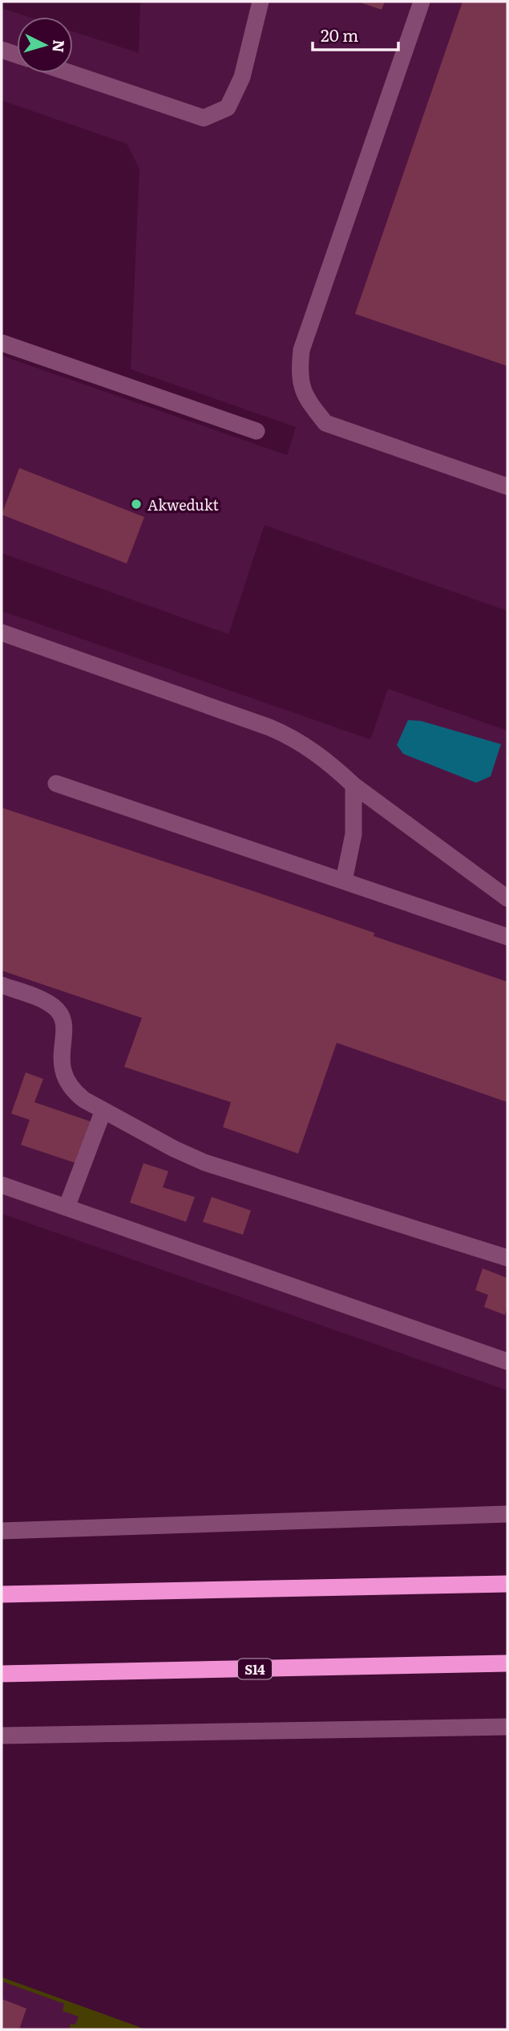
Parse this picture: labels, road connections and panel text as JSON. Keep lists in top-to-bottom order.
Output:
{
  "streets": {
    "highway": ["S14"]
  },
  "places": ["Akwedukt"],
  "scale_bar": "20 m",
  "north": "right"
}
